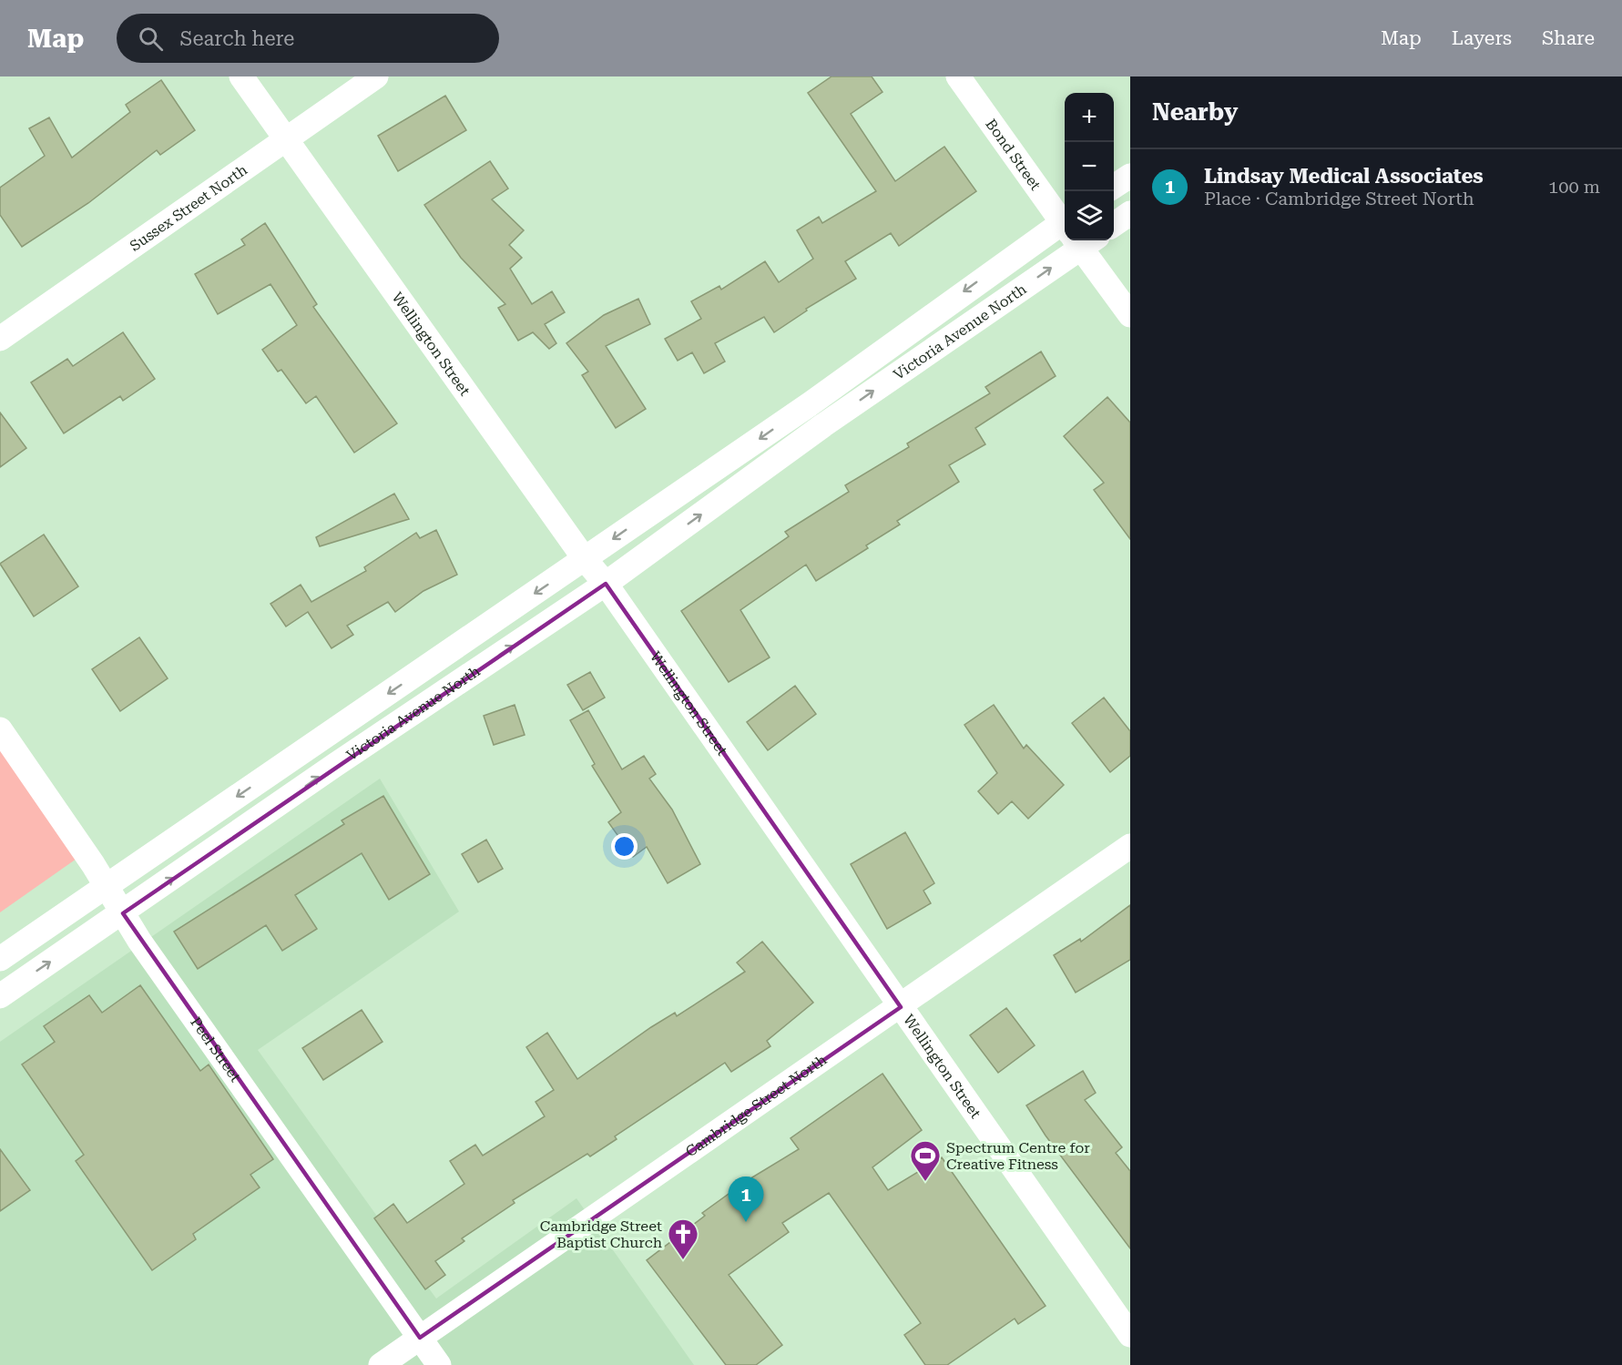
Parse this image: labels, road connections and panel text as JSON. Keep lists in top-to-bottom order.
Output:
{
  "streets": {
    "street": [
      "Bond Street",
      "Sussex Street North",
      "Victoria Avenue North",
      "Wellington Street",
      "Peel Street",
      "Cambridge Street North"
    ]
  },
  "crossings": [
    ["Sussex Street North", "Wellington Street"],
    ["Victoria Avenue North", "Wellington Street"],
    ["Victoria Avenue North", "Peel Street"],
    ["Wellington Street", "Cambridge Street North"],
    ["Peel Street", "Cambridge Street North"]
  ],
  "places": {
    "sports": ["Spectrum Centre for Creative Fitness"],
    "church": ["Cambridge Street Baptist Church"]
  },
  "page": {
    "header": "Map",
    "search": "Search here",
    "nav": ["Map", "Layers", "Share"],
    "heading": "Nearby",
    "map_buttons": ["+", "−"],
    "list": [
      {
        "mark": "1",
        "name": "Lindsay Medical Associates",
        "note": "Place · Cambridge Street North",
        "value": "100 m"
      }
    ],
    "pins": "1"
  }
}
